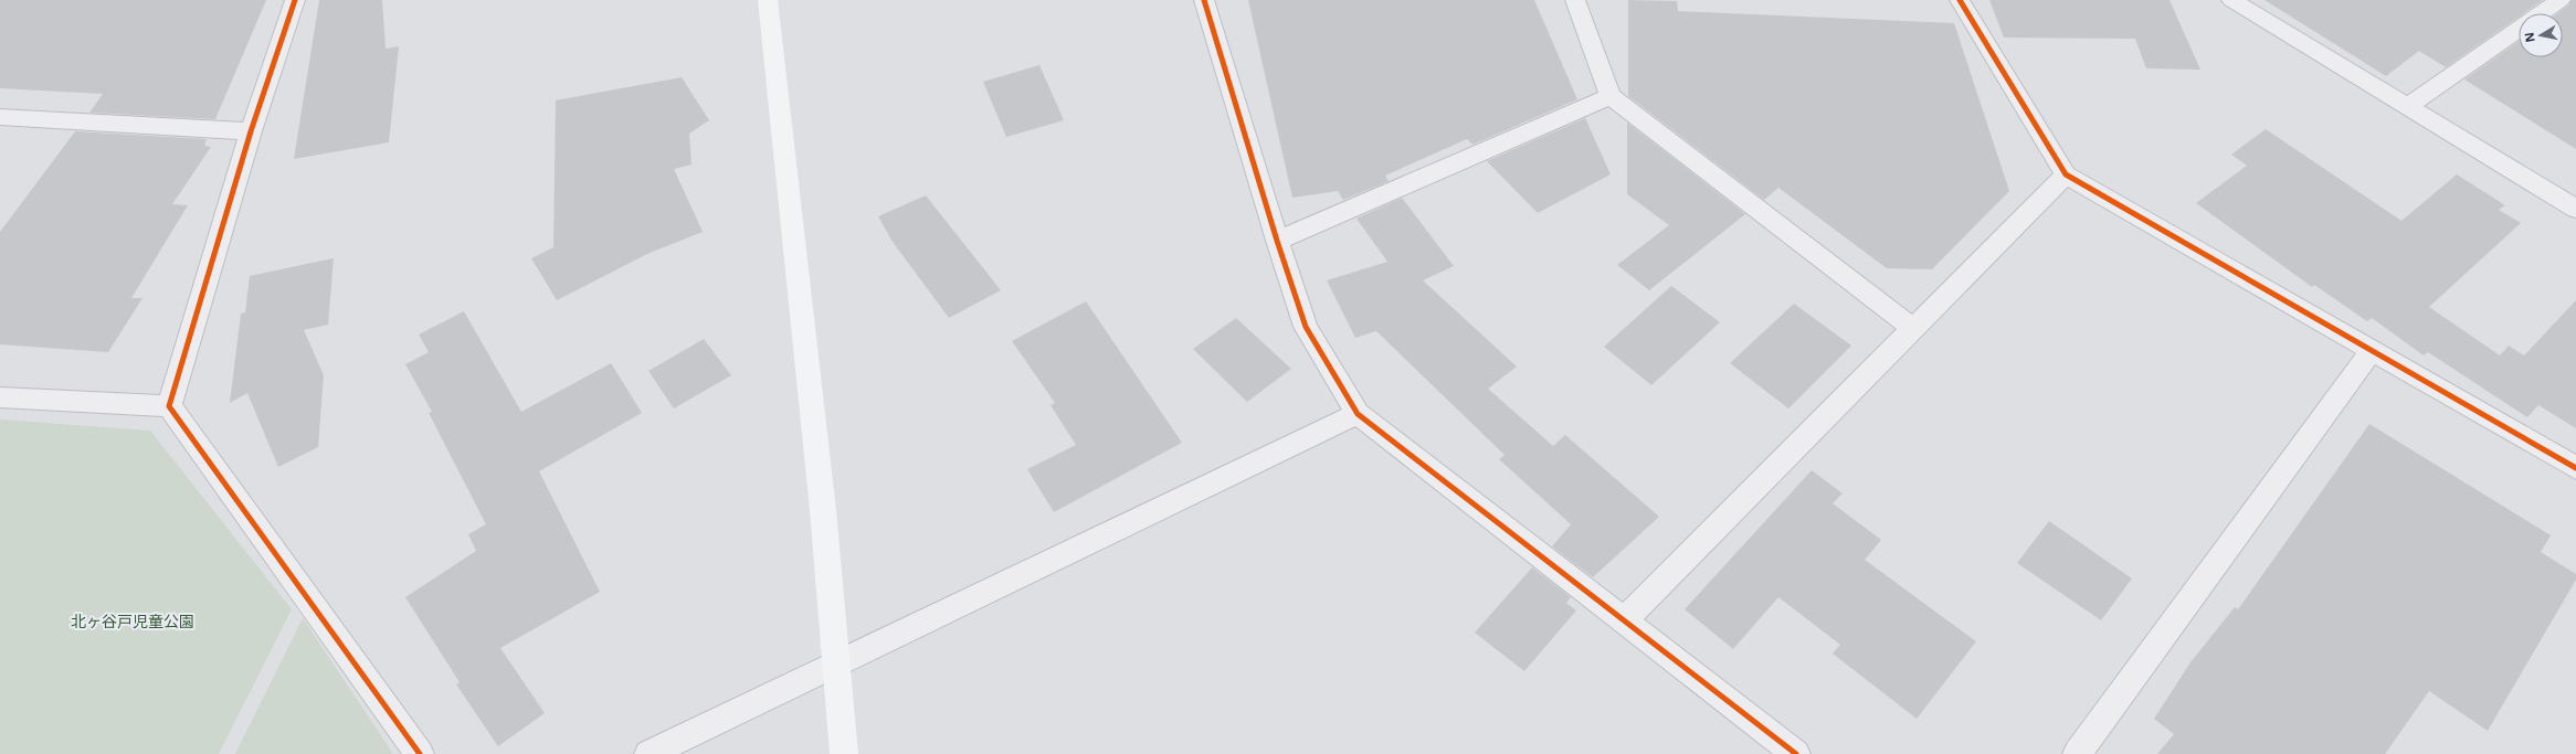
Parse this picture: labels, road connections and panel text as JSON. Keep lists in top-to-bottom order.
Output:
{
  "parks": ["北ヶ谷戸児童公園"],
  "north": "left"
}
